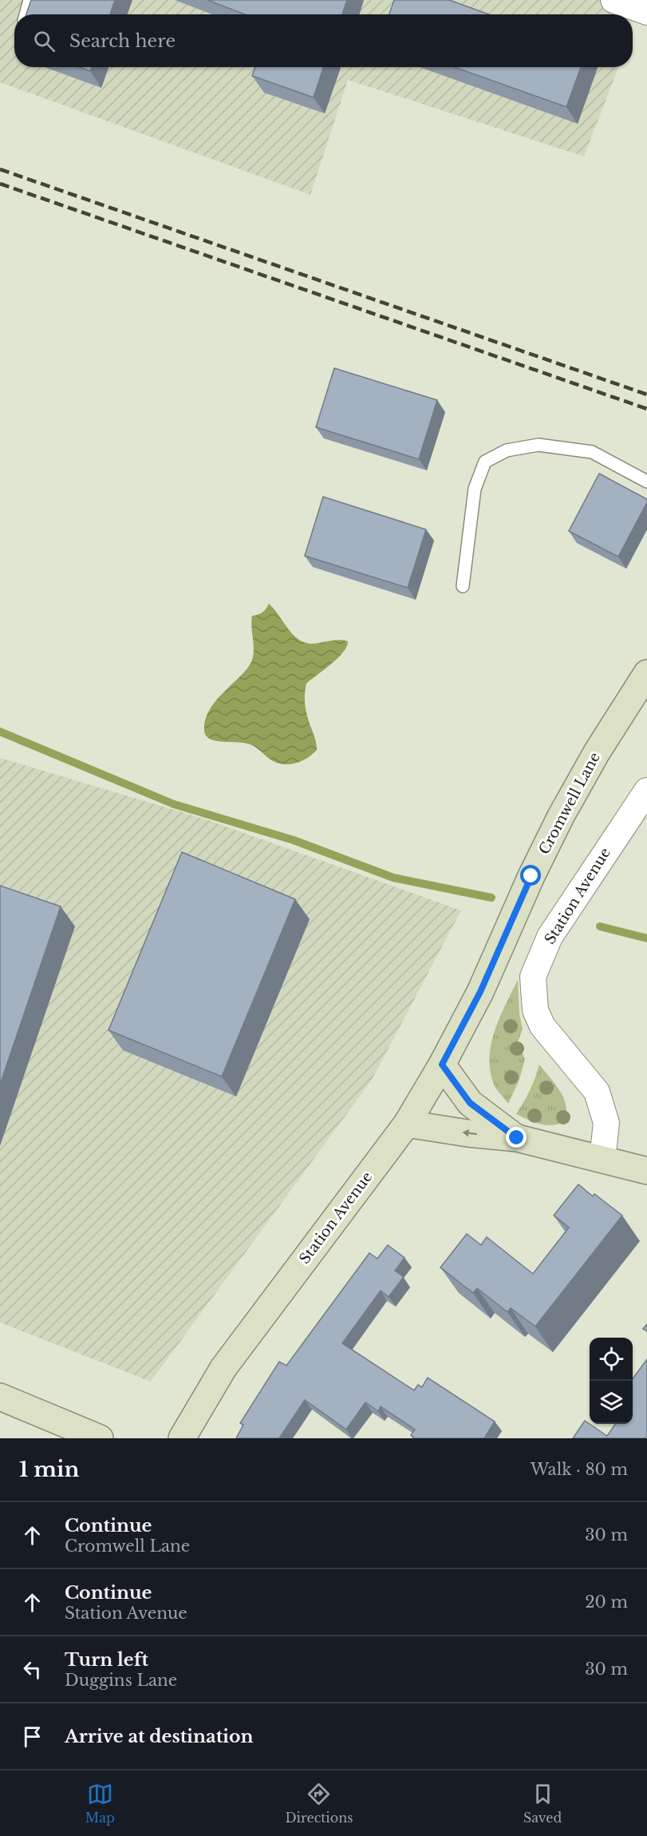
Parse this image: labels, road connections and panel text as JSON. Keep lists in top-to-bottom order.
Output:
{
  "streets": {
    "street": ["Cromwell Lane", "Station Avenue"]
  },
  "crossings": [
    ["Cromwell Lane", "Station Avenue"]
  ],
  "page": {
    "search": "Search here",
    "heading": ["1 min", "Walk · 80 m"],
    "list": [
      ["Continue", "Cromwell Lane", "30 m"],
      ["Continue", "Station Avenue", "20 m"],
      ["Turn left", "Duggins Lane", "30 m"],
      "Arrive at destination"
    ],
    "nav": ["Map", "Directions", "Saved"]
  }
}
